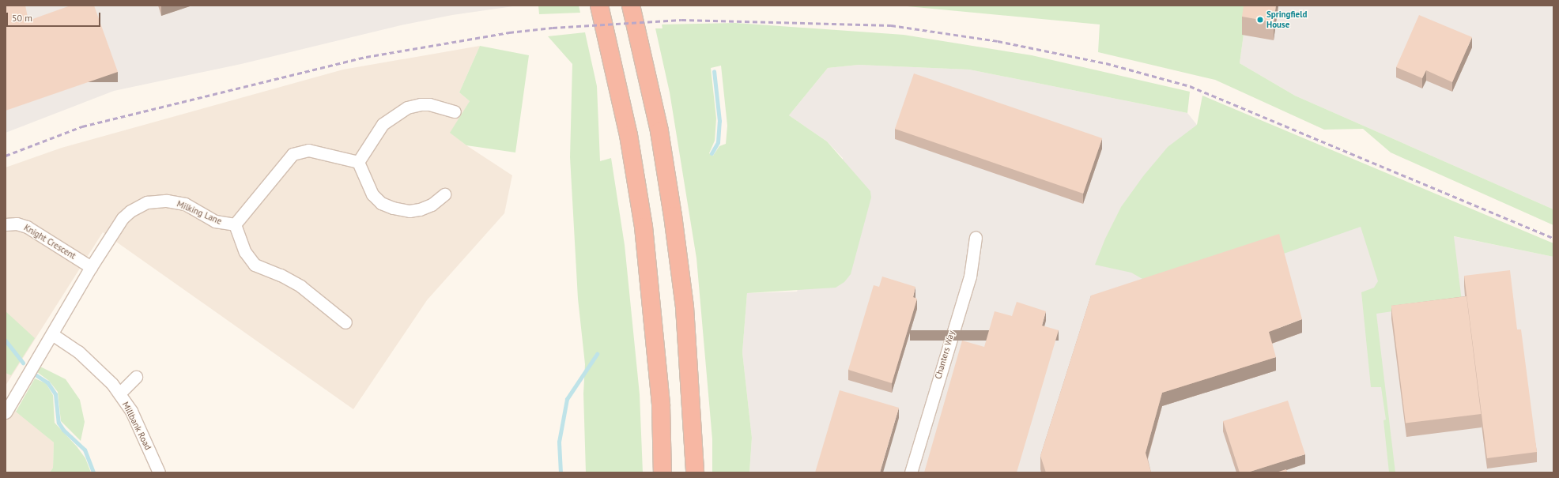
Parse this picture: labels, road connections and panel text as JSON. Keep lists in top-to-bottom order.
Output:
{
  "streets": {
    "street": [
      "Milking Lane",
      "Knight Crescent",
      "Chanters Way",
      "Millbank Road"
    ]
  },
  "crossings": [
    ["Milking Lane", "Knight Crescent"],
    ["Milking Lane", "Millbank Road"]
  ],
  "places": ["Springfield House"],
  "scale_bar": "50 m"
}
